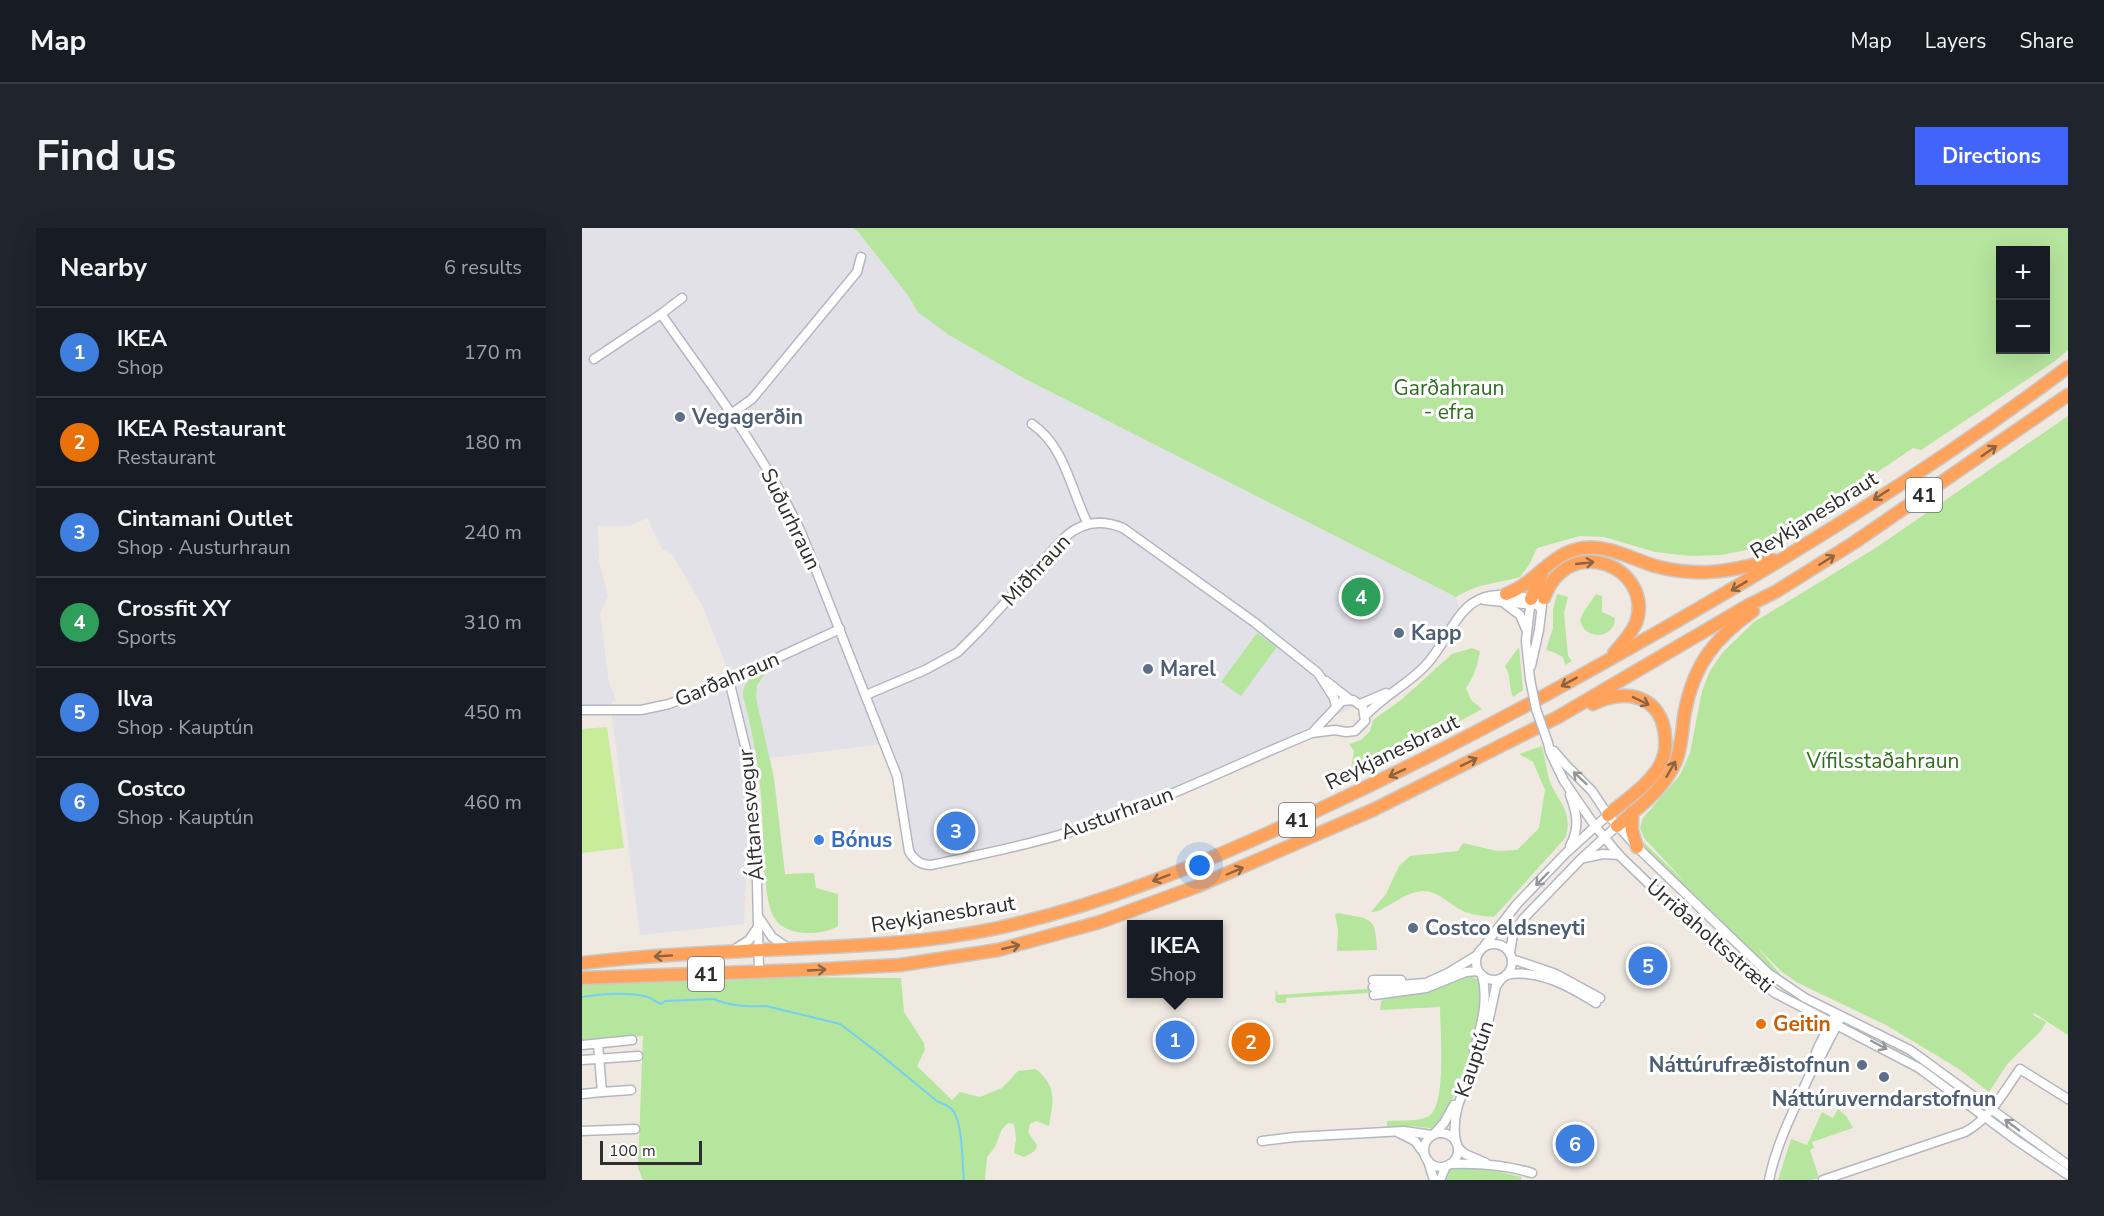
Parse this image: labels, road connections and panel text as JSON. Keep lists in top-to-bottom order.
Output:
{
  "streets": {
    "highway": ["41", "Reykjanesbraut"],
    "street": [
      "Suðurhraun",
      "Miðhraun",
      "Garðahraun",
      "Austurhraun",
      "Álftanesvegur",
      "Urriðaholtsstræti",
      "Kauptún"
    ]
  },
  "crossings": [
    ["Reykjanesbraut", "Álftanesvegur"],
    ["Suðurhraun", "Garðahraun"],
    ["Miðhraun", "Austurhraun"],
    ["Garðahraun", "Álftanesvegur"],
    ["Urriðaholtsstræti", "Kauptún"]
  ],
  "parks": ["Garðahraun - efra", "Vífilsstaðahraun"],
  "places": [
    "Vegagerðin",
    "Kapp",
    "Marel",
    "Bónus",
    "Costco eldsneyti",
    "Geitin",
    "Náttúrufræðistofnun",
    "Náttúruverndarstofnun"
  ],
  "scale_bar": "100 m",
  "page": {
    "header": "Map",
    "nav": ["Map", "Layers", "Share"],
    "buttons": "Directions",
    "title": "Find us",
    "heading": ["Nearby", "6 results"],
    "map_buttons": ["+", "−"],
    "list": [
      {
        "mark": "1",
        "name": "IKEA",
        "note": "Shop",
        "value": "170 m"
      },
      {
        "mark": "2",
        "name": "IKEA Restaurant",
        "note": "Restaurant",
        "value": "180 m"
      },
      {
        "mark": "3",
        "name": "Cintamani Outlet",
        "note": "Shop · Austurhraun",
        "value": "240 m"
      },
      {
        "mark": "4",
        "name": "Crossfit XY",
        "note": "Sports",
        "value": "310 m"
      },
      {
        "mark": "5",
        "name": "Ilva",
        "note": "Shop · Kauptún",
        "value": "450 m"
      },
      {
        "mark": "6",
        "name": "Costco",
        "note": "Shop · Kauptún",
        "value": "460 m"
      }
    ],
    "pins": [
      "4",
      "3",
      "5",
      "1",
      "2",
      "6"
    ],
    "popup": ["IKEA", "Shop"],
    "scale": "100 m"
  }
}
